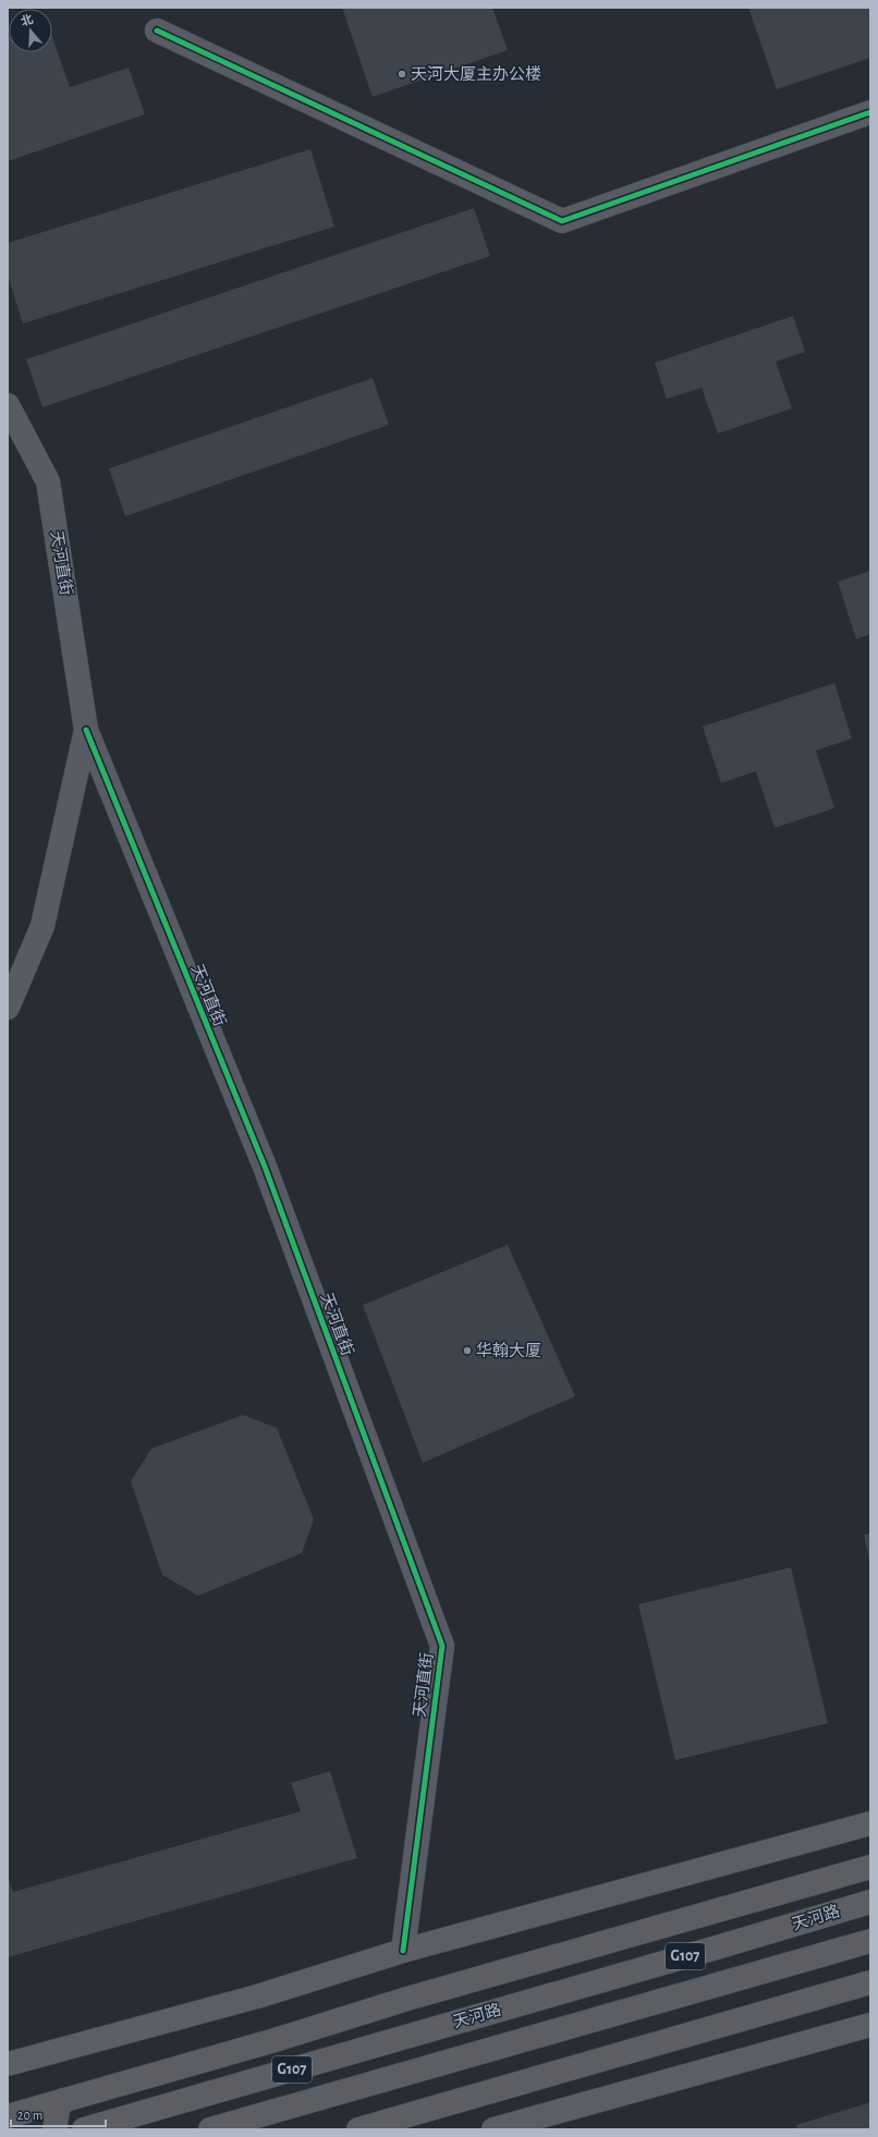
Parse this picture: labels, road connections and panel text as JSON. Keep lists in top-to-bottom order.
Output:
{
  "streets": {
    "highway": ["天河路", "G107"],
    "street": ["天河直街"]
  },
  "places": ["天河大厦主办公楼", "华翰大厦"],
  "scale_bar": "20 m",
  "north": "top"
}
